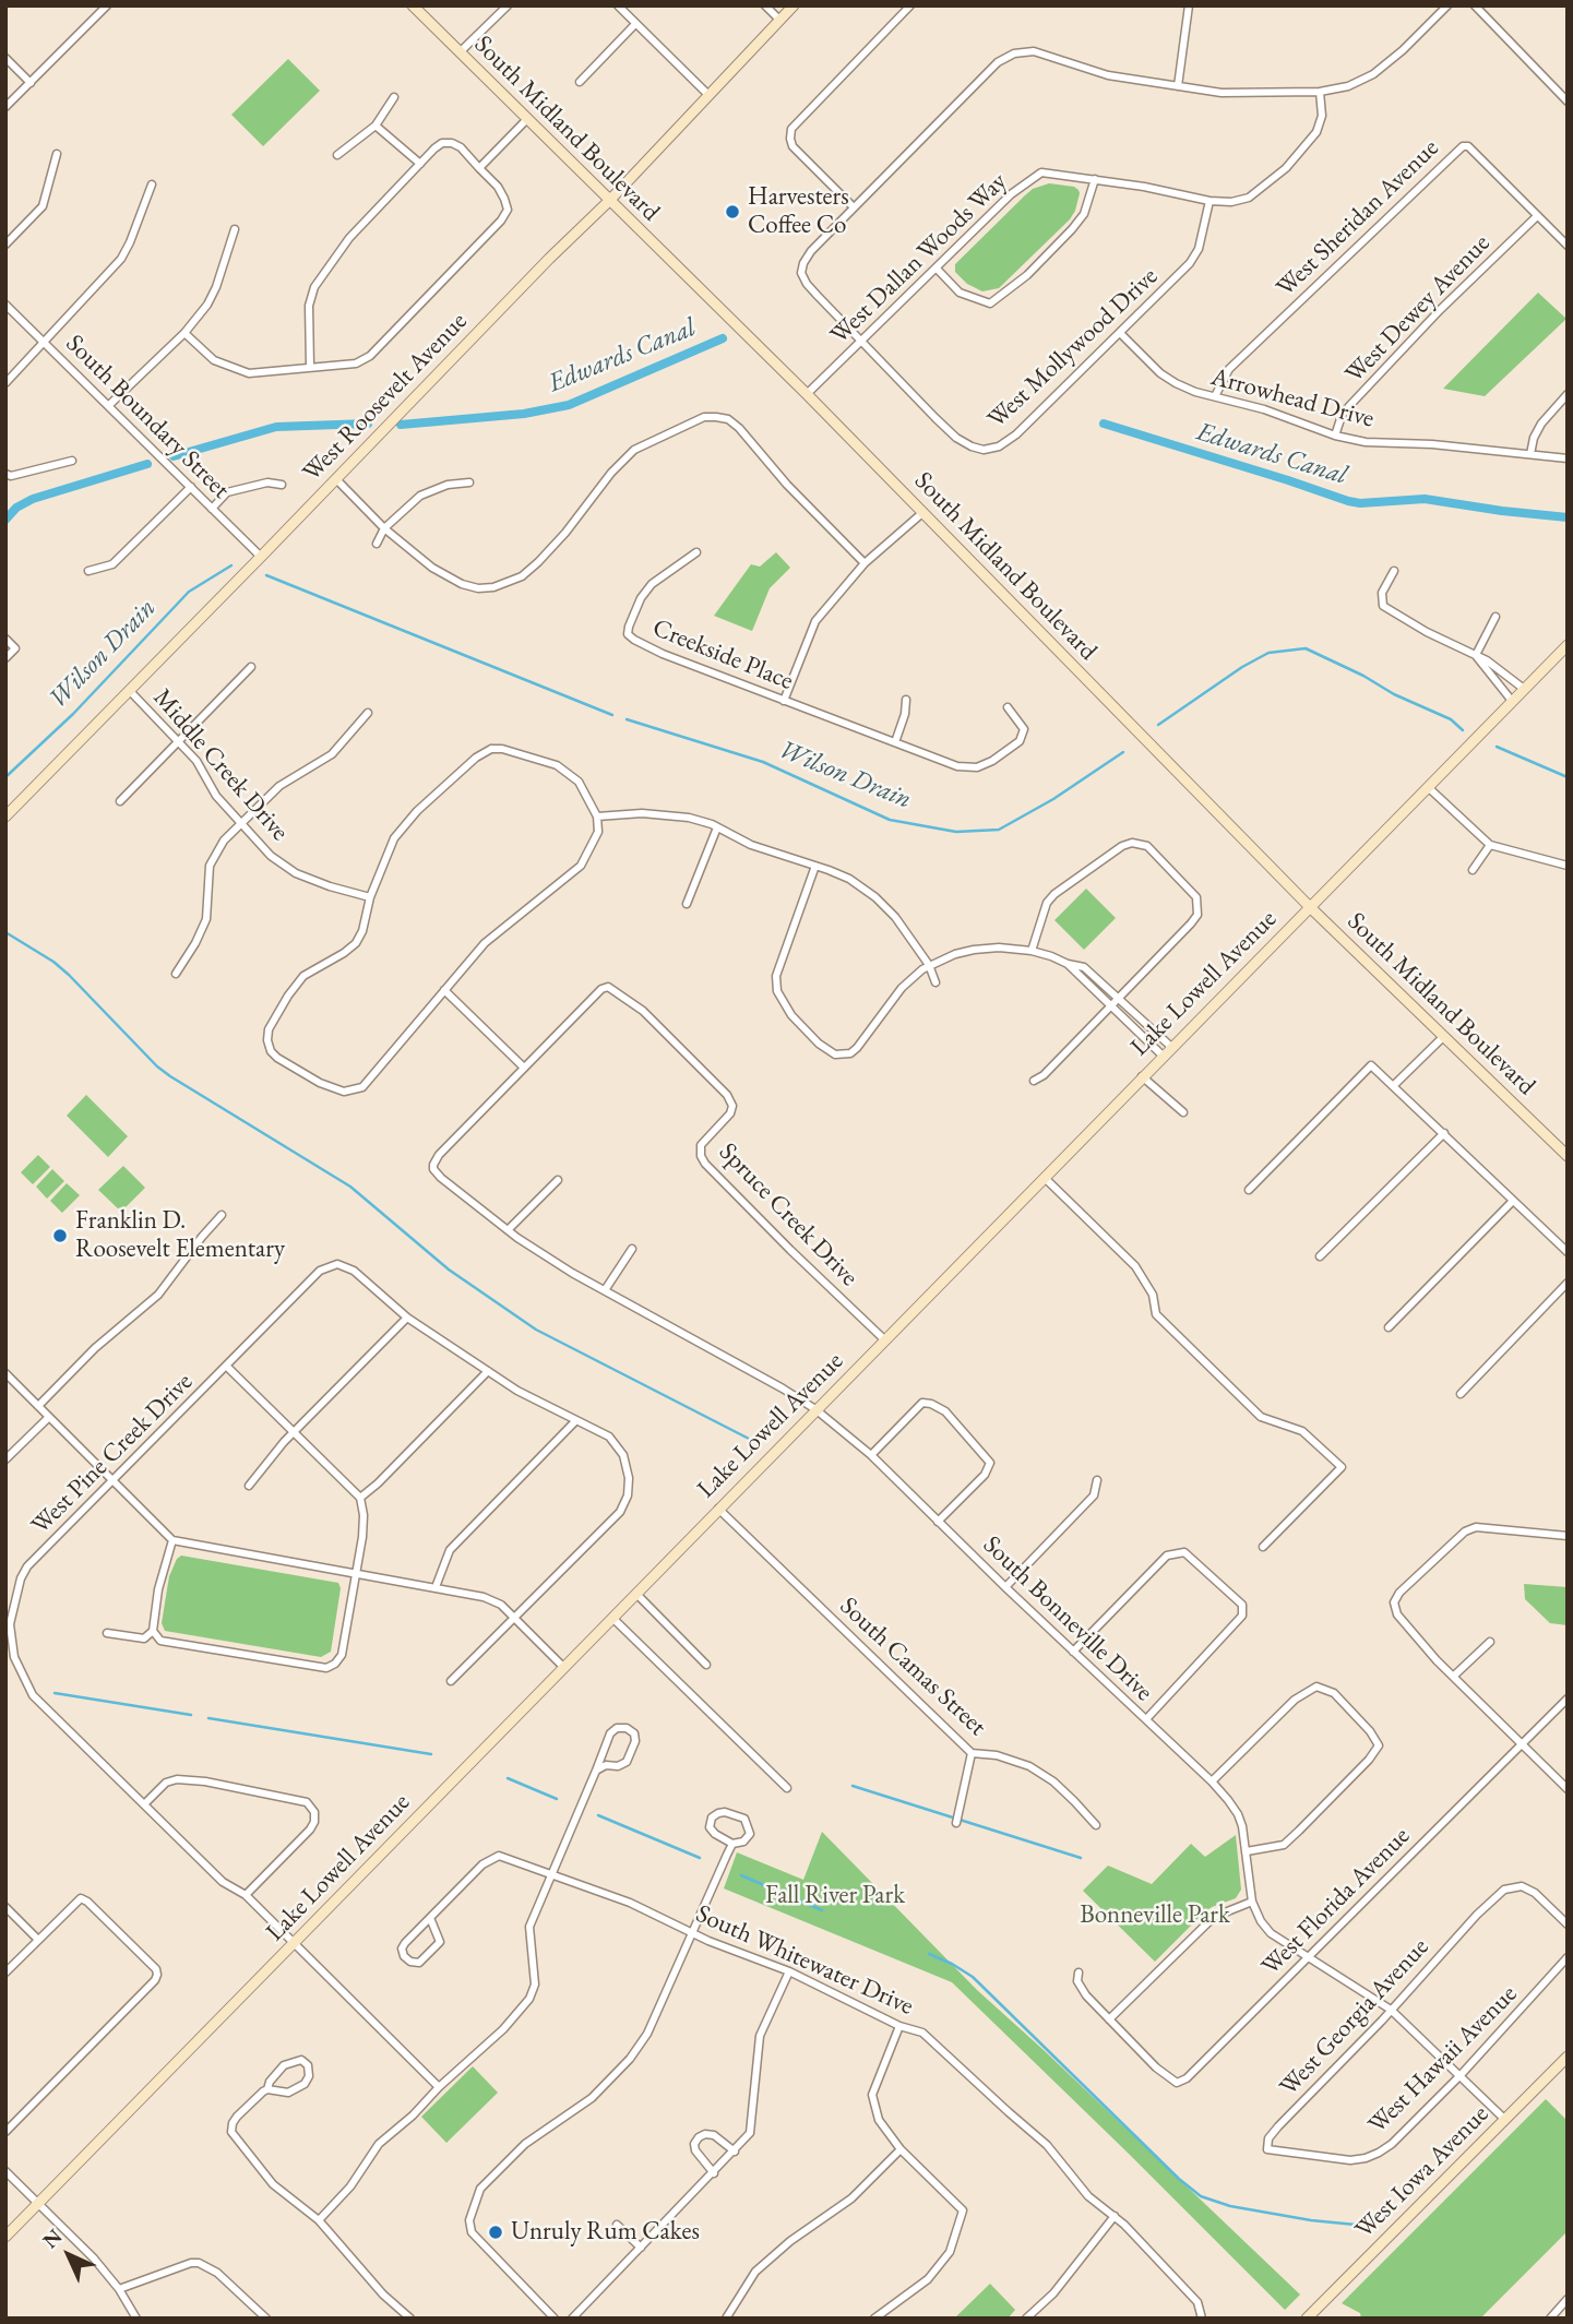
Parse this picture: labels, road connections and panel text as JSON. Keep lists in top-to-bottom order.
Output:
{
  "streets": {
    "main road": [
      "South Midland Boulevard",
      "West Roosevelt Avenue",
      "Lake Lowell Avenue",
      "West Iowa Avenue"
    ],
    "street": [
      "West Sheridan Avenue",
      "West Dallan Woods Way",
      "West Dewey Avenue",
      "West Mollywood Drive",
      "Arrowhead Drive",
      "South Boundary Street",
      "Creekside Place",
      "Middle Creek Drive",
      "Spruce Creek Drive",
      "West Pine Creek Drive",
      "South Bonneville Drive",
      "South Camas Street",
      "West Florida Avenue",
      "South Whitewater Drive",
      "West Georgia Avenue",
      "West Hawaii Avenue"
    ]
  },
  "crossings": [
    ["South Midland Boulevard", "West Dallan Woods Way"],
    ["South Midland Boulevard", "West Roosevelt Avenue"],
    ["South Midland Boulevard", "Lake Lowell Avenue"],
    ["West Sheridan Avenue", "West Dewey Avenue"],
    ["West Sheridan Avenue", "Arrowhead Drive"],
    ["West Dallan Woods Way", "West Mollywood Drive"],
    ["West Dewey Avenue", "Arrowhead Drive"],
    ["West Mollywood Drive", "Arrowhead Drive"],
    ["West Roosevelt Avenue", "South Boundary Street"],
    ["West Roosevelt Avenue", "Middle Creek Drive"],
    ["Lake Lowell Avenue", "Spruce Creek Drive"],
    ["Lake Lowell Avenue", "West Pine Creek Drive"],
    ["Lake Lowell Avenue", "South Bonneville Drive"],
    ["Lake Lowell Avenue", "South Camas Street"],
    ["South Bonneville Drive", "West Florida Avenue"],
    ["South Bonneville Drive", "West Georgia Avenue"],
    ["South Bonneville Drive", "West Hawaii Avenue"],
    ["South Bonneville Drive", "West Iowa Avenue"],
    ["West Georgia Avenue", "West Hawaii Avenue"]
  ],
  "water": ["Edwards Canal", "Wilson Drain"],
  "parks": ["Fall River Park", "Bonneville Park"],
  "places": ["Harvesters Coffee Co", "Franklin D. Roosevelt Elementary", "Unruly Rum Cakes"],
  "north": "top left"
}
